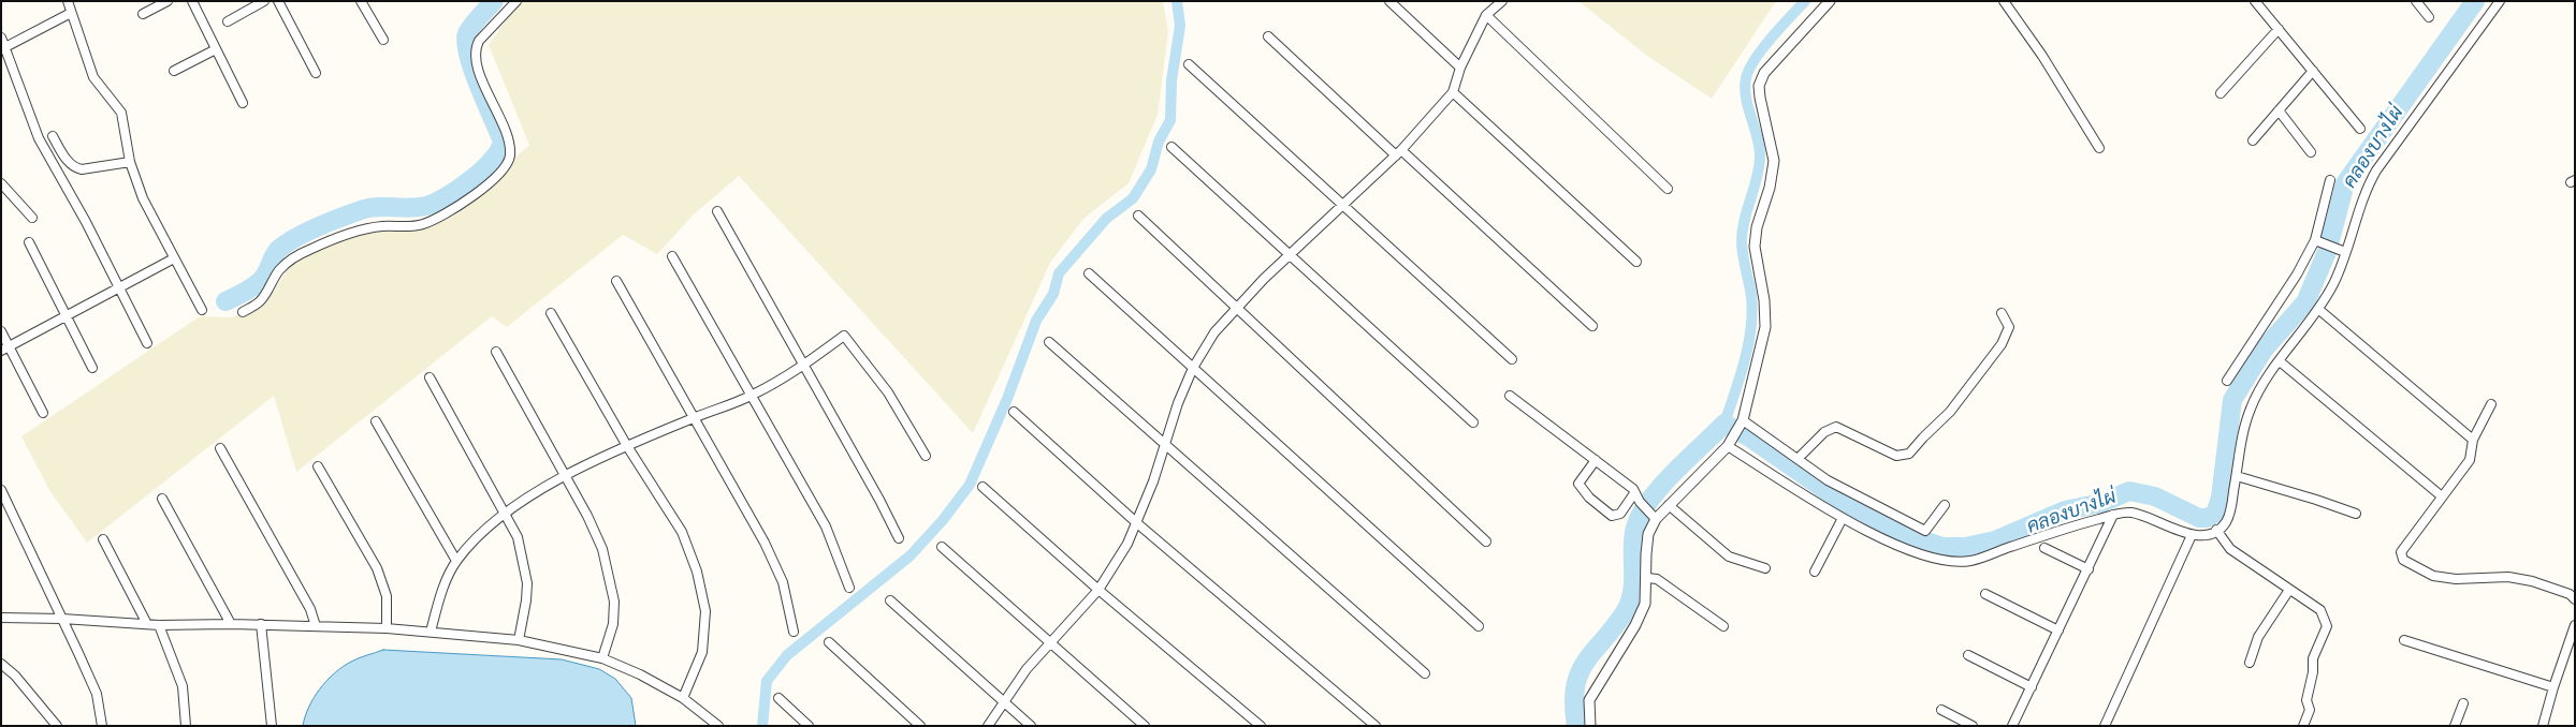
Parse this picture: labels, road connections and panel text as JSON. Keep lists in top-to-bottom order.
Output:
{
  "water": ["คลองบางไผ่"]
}
